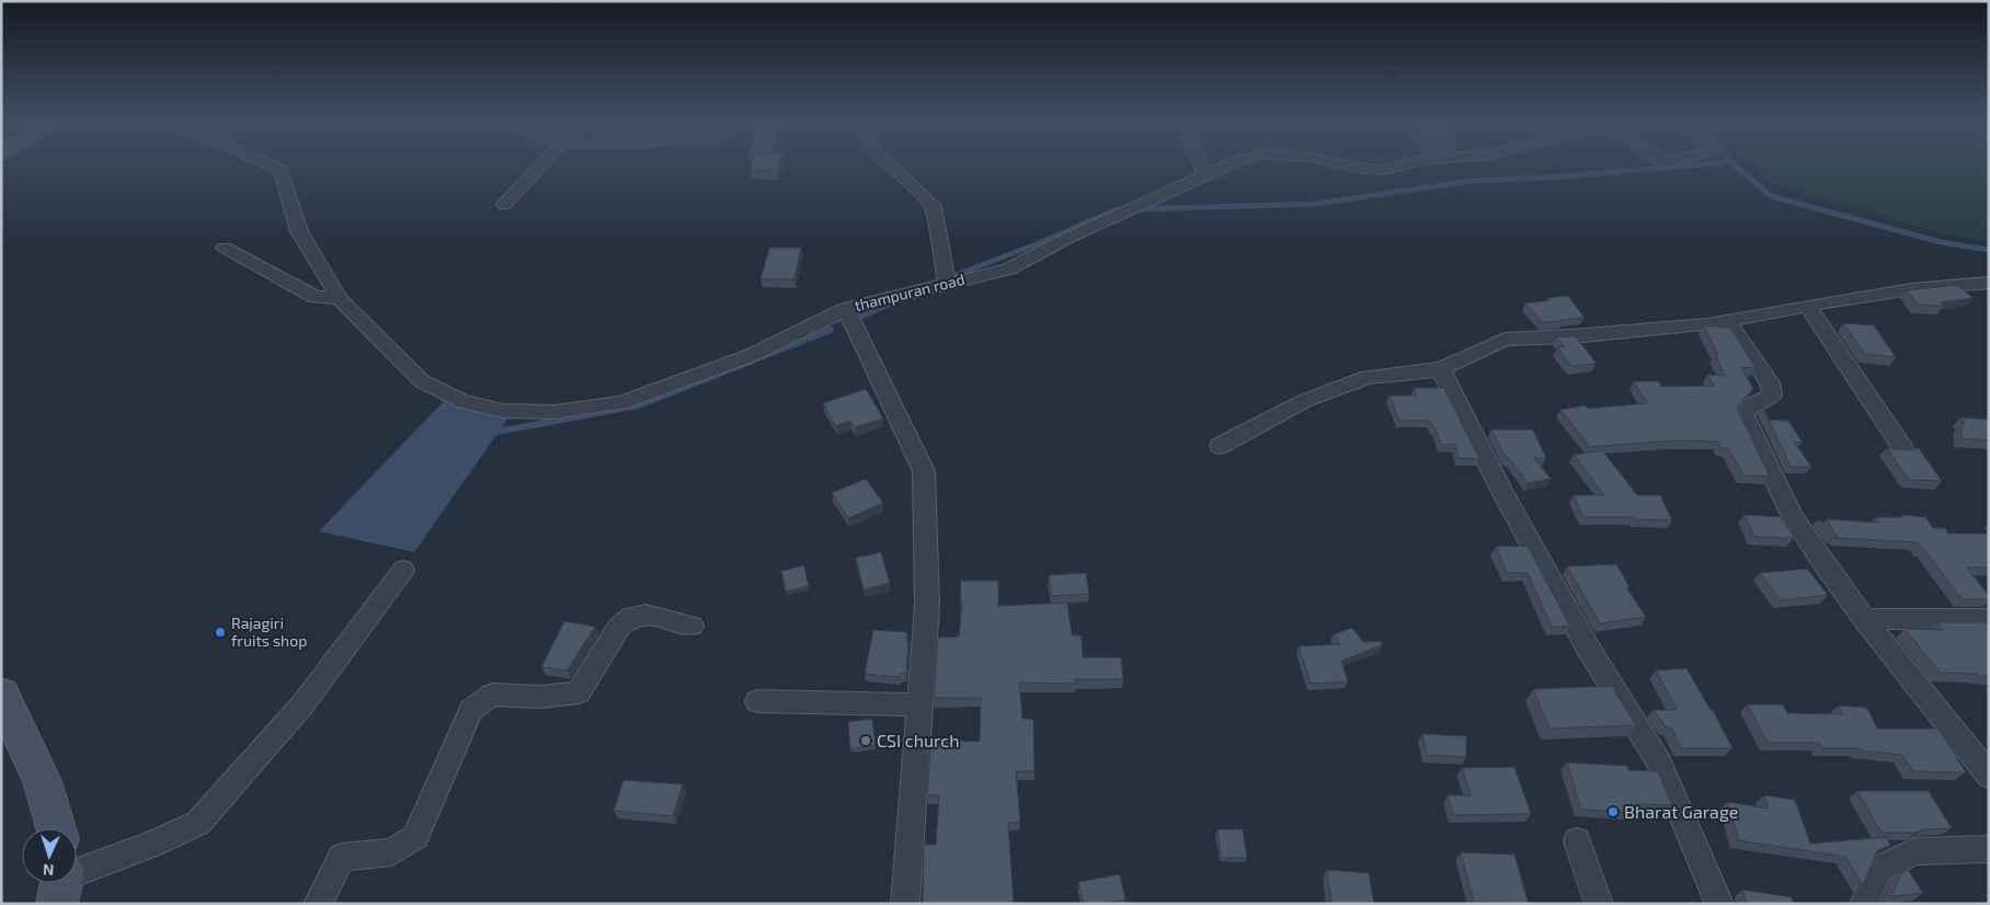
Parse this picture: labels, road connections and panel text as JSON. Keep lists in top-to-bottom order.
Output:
{
  "streets": {
    "street": ["thampuran road"]
  },
  "places": ["Rajagiri fruits shop", "CSI church", "Bharat Garage"],
  "north": "bottom"
}
